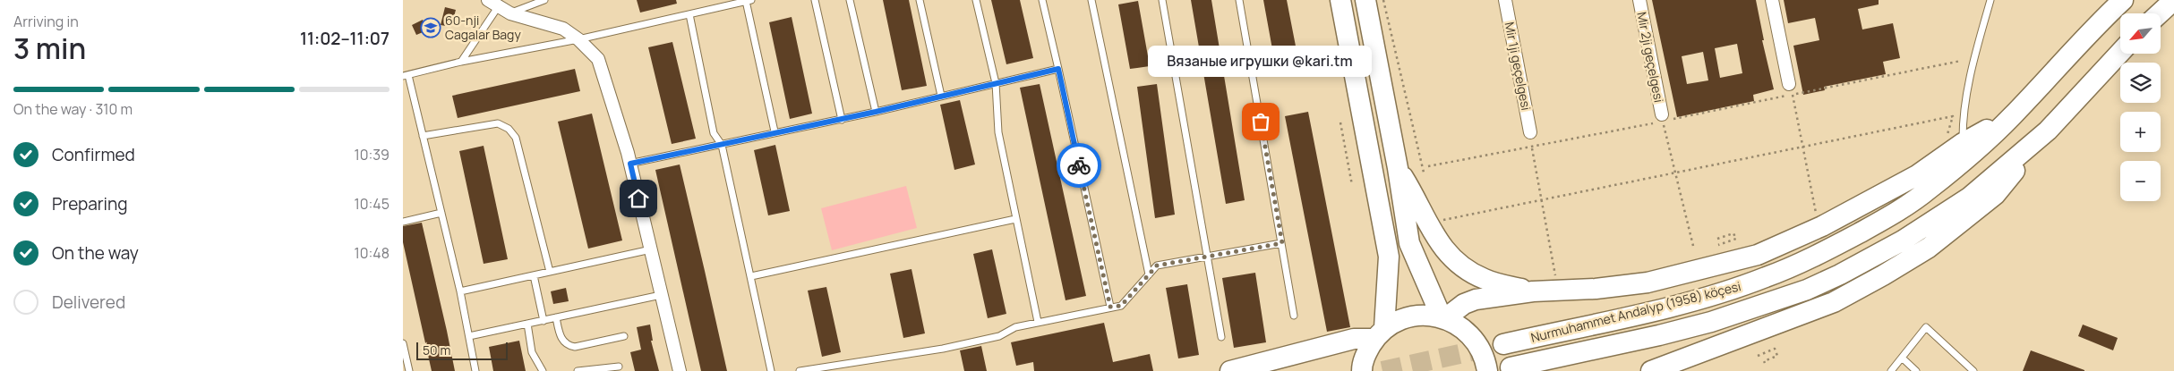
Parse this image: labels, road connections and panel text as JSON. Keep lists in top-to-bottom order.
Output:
{
  "streets": {
    "main road": ["Nurmuhammet Andalyp (1958) köçesi"],
    "street": ["Mir 2ji geçelgesi", "Mir 1ji geçelgesi"]
  },
  "places": {
    "school or university": ["60-nji Cagalar Bagy"],
    "other": ["Вязаные игрушки @kari.tm"]
  },
  "scale_bar": "50 m",
  "north": "bottom left",
  "page": {
    "heading": ["3 min", "Arriving in", "11:02–11:07"],
    "map_buttons": ["+", "−"],
    "bubble": "Вязаные игрушки @kari.tm",
    "bar": "On the way · 310 m",
    "list": [
      ["Confirmed", "10:39"],
      ["Preparing", "10:45"],
      ["On the way", "10:48"],
      "Delivered"
    ],
    "scale": "50 m"
  }
}
